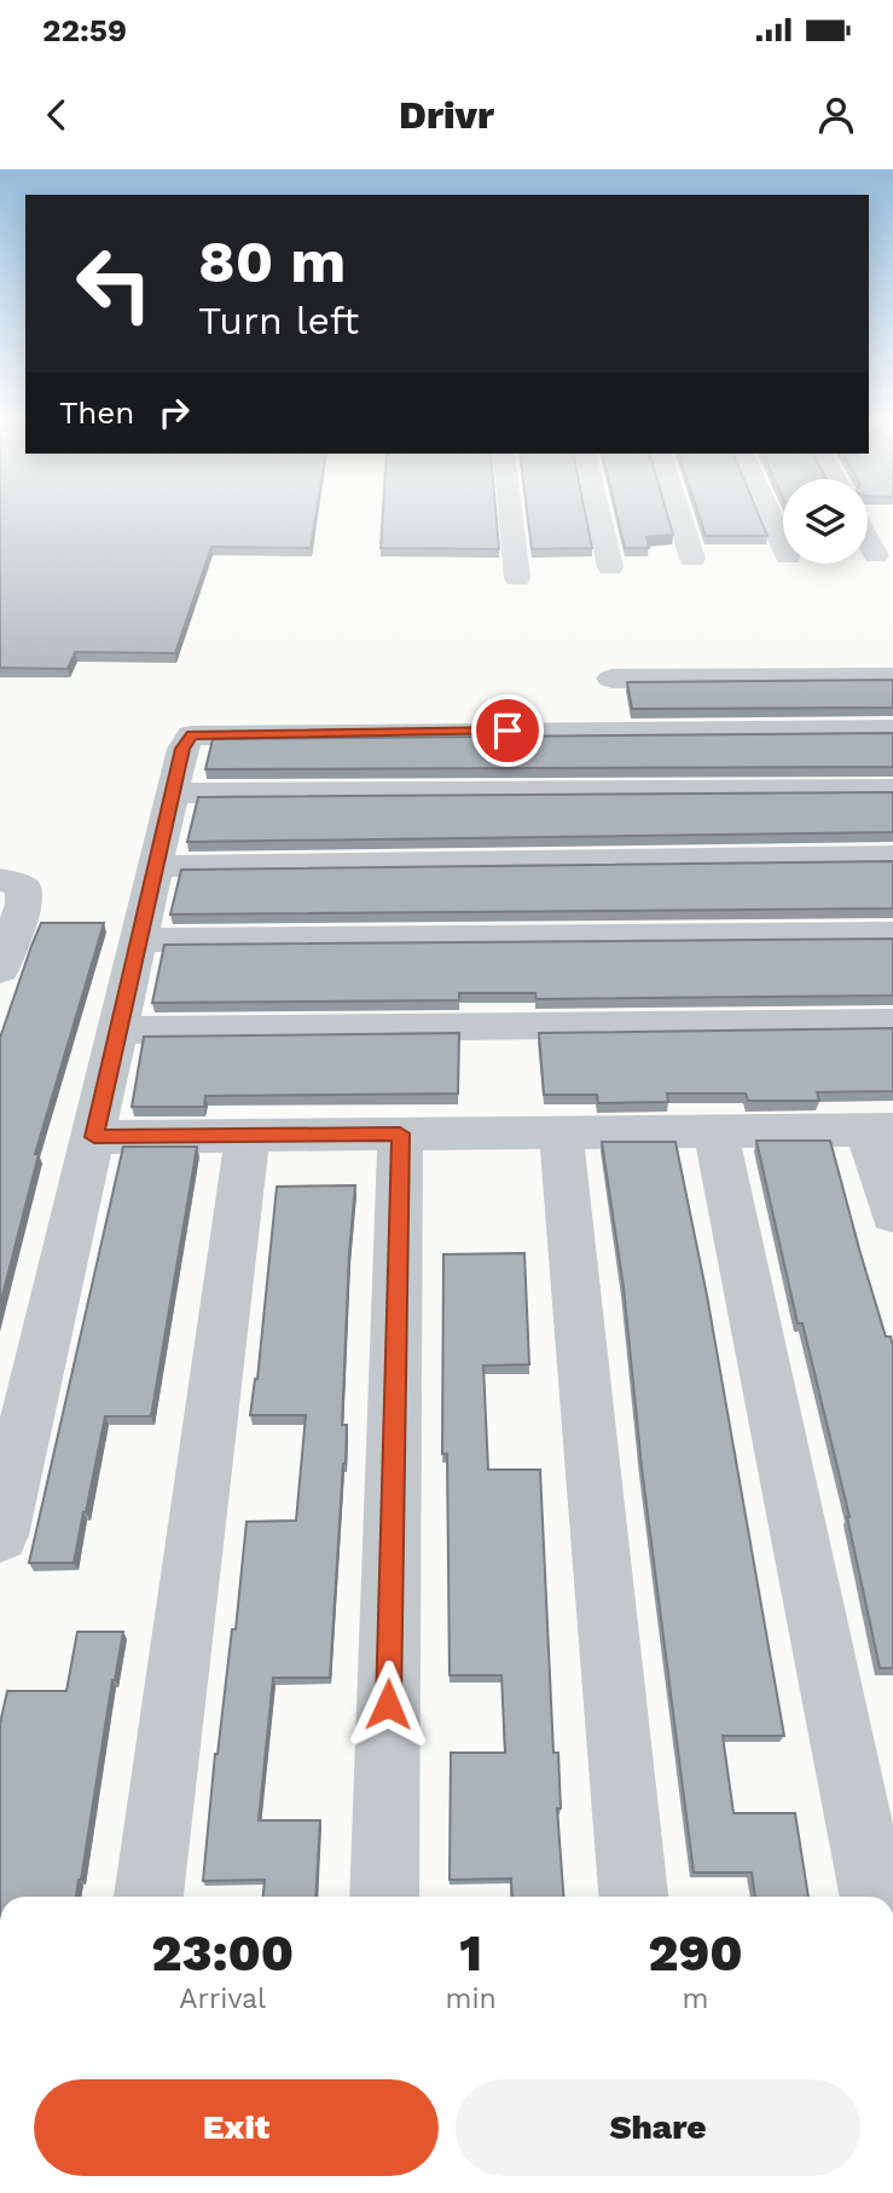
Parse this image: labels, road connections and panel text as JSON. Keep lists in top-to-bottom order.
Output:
{
  "page": {
    "status": "22:59",
    "header": "Drivr",
    "turn": ["80 m", "Turn left"],
    "then": "Then",
    "eta": [
      "23:00",
      "Arrival",
      "1",
      "min",
      "290",
      "m"
    ],
    "buttons": ["Exit", "Share"]
  }
}
